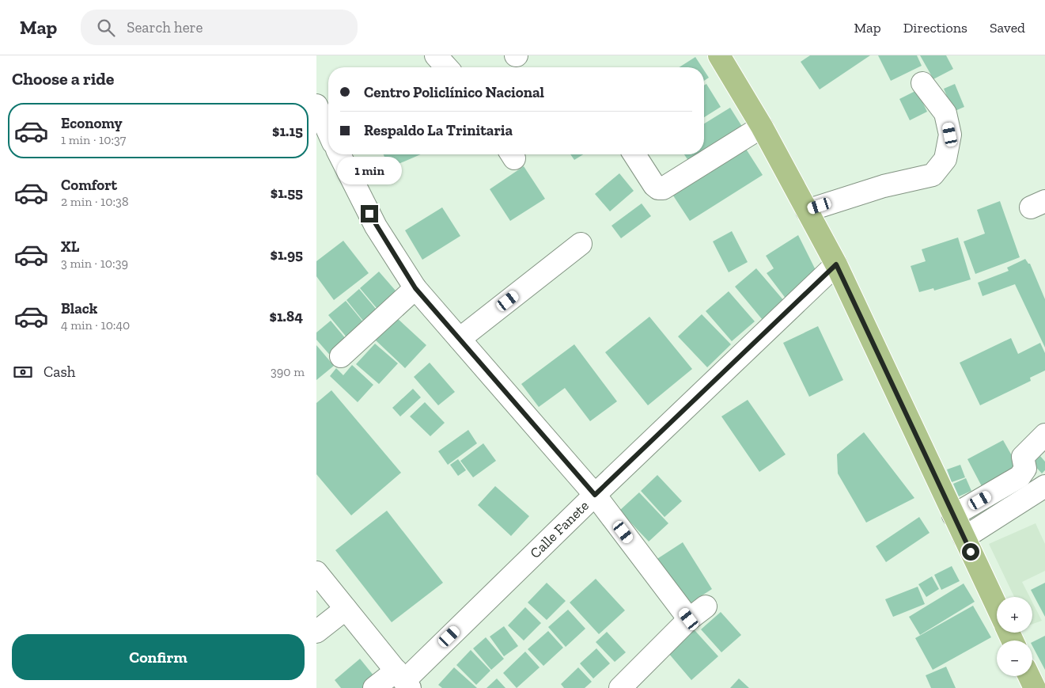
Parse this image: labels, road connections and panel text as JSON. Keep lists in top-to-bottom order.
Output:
{
  "streets": {
    "street": ["Calle Fanete"]
  },
  "page": {
    "header": "Map",
    "search": "Search here",
    "nav": ["Map", "Directions", "Saved"],
    "heading": "Choose a ride",
    "banner": ["Centro Policlínico Nacional", "Respaldo La Trinitaria"],
    "list": [
      {
        "name": "Economy",
        "note": "1 min · 10:37",
        "value": "$1.15"
      },
      {
        "name": "Comfort",
        "note": "2 min · 10:38",
        "value": "$1.55"
      },
      {
        "name": "XL",
        "note": "3 min · 10:39",
        "value": "$1.95"
      },
      {
        "name": "Black",
        "note": "4 min · 10:40",
        "value": "$1.84"
      }
    ],
    "bubble": "1 min",
    "pay": ["Cash", "390 m"],
    "map_buttons": ["+", "−"],
    "buttons": "Confirm"
  }
}
